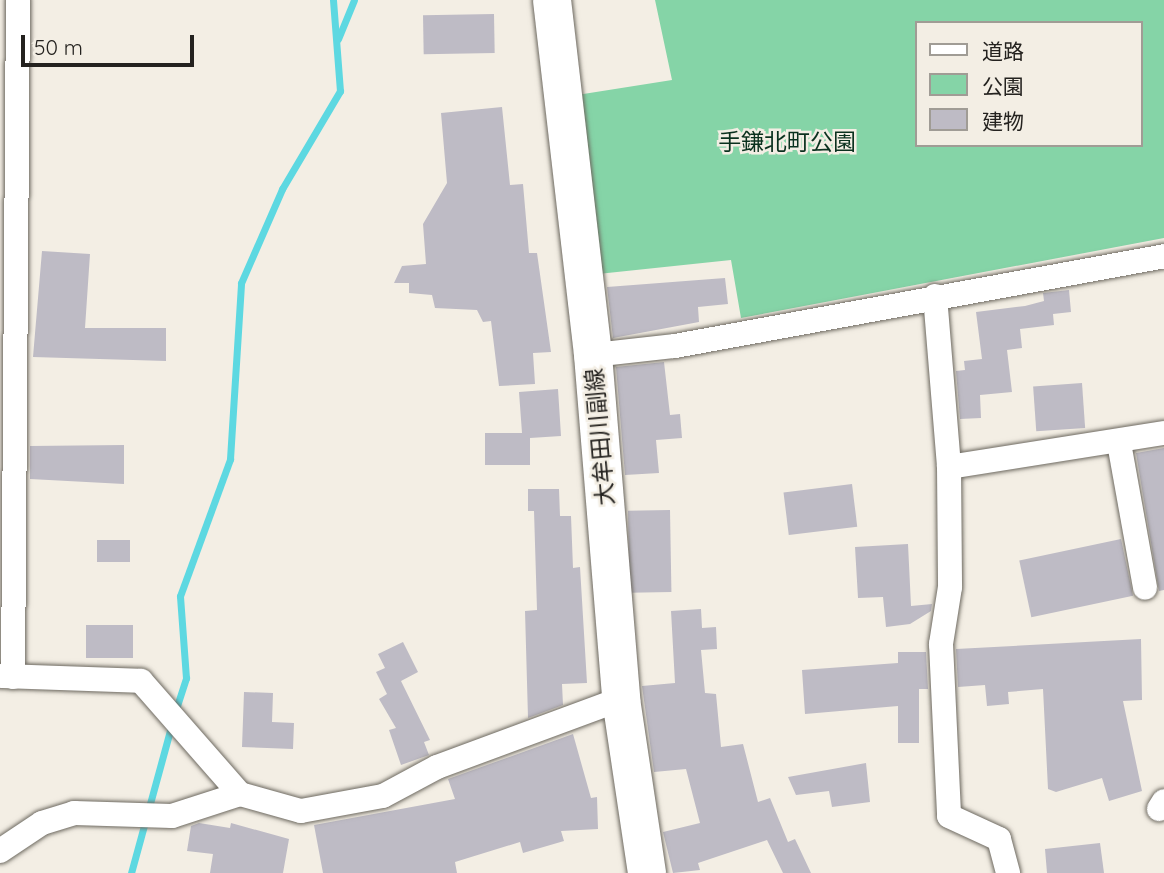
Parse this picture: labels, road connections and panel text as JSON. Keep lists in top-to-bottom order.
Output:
{
  "streets": {
    "main road": ["大牟田川副線"]
  },
  "parks": ["手鎌北町公園"],
  "legend": ["道路", "公園", "建物"],
  "scale_bar": "50 m"
}
